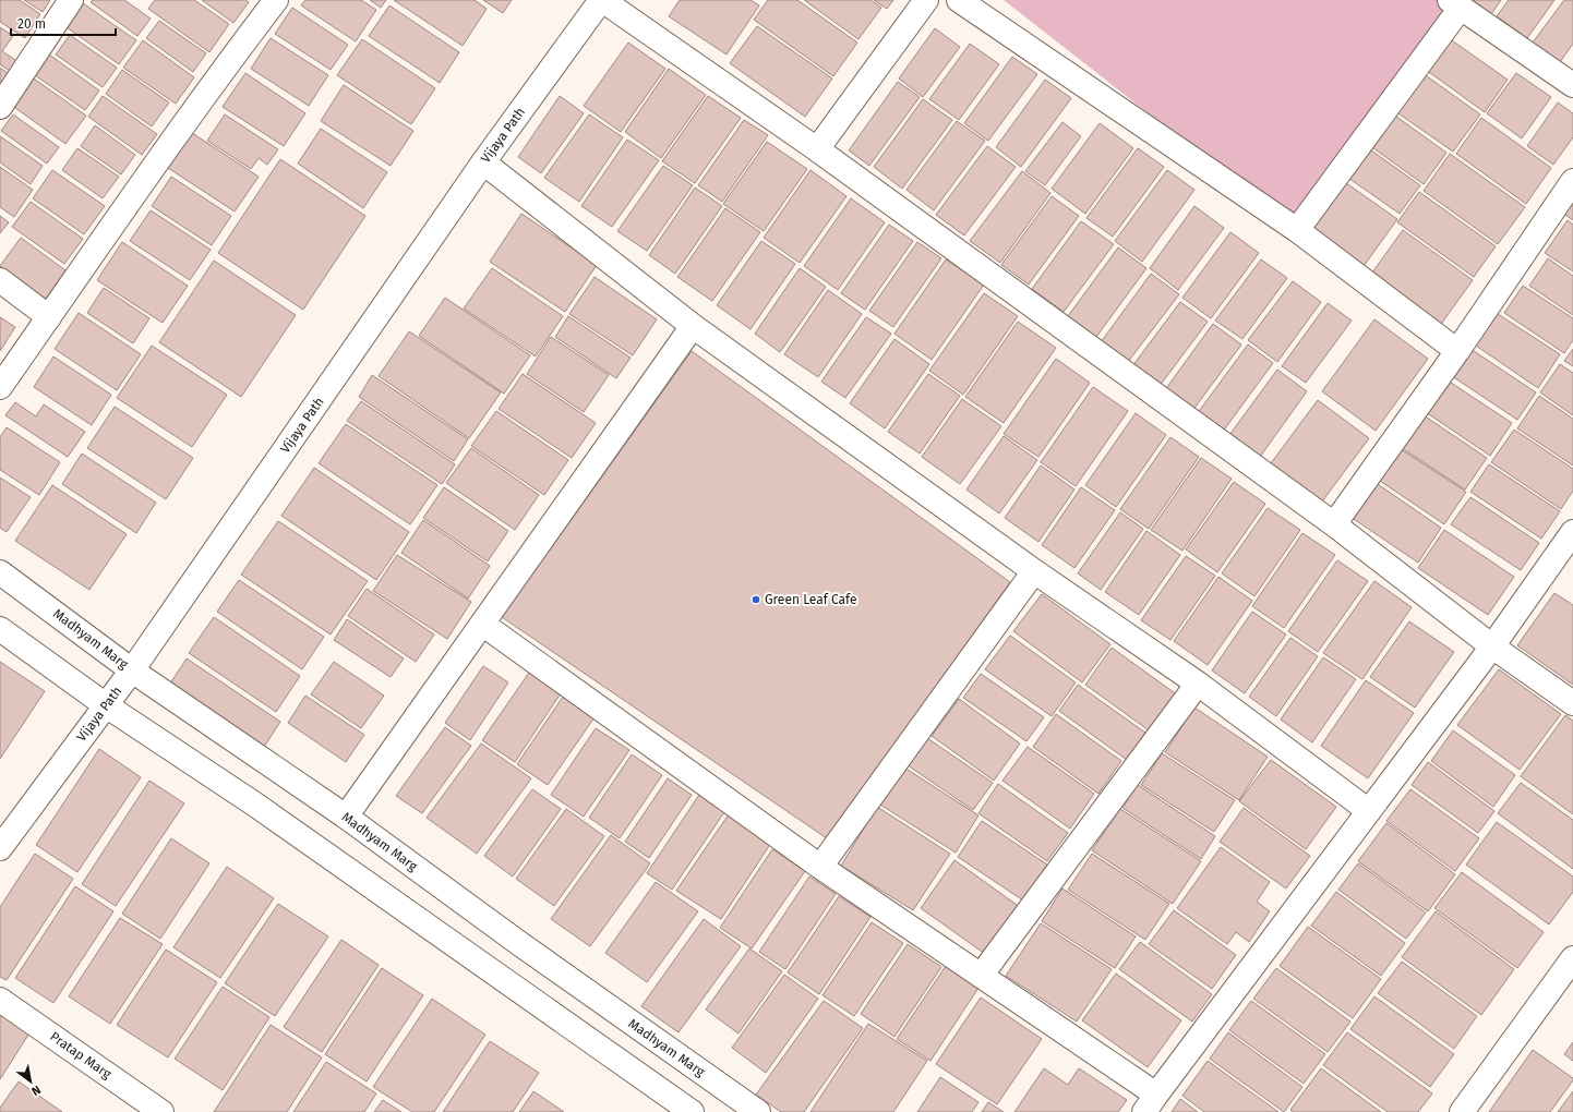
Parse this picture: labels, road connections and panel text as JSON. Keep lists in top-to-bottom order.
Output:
{
  "streets": {
    "street": ["Vijaya Path", "Madhyam Marg", "Pratap Marg"]
  },
  "crossings": [
    ["Vijaya Path", "Madhyam Marg"]
  ],
  "places": ["Green Leaf Cafe"],
  "scale_bar": "20 m",
  "north": "bottom right"
}
